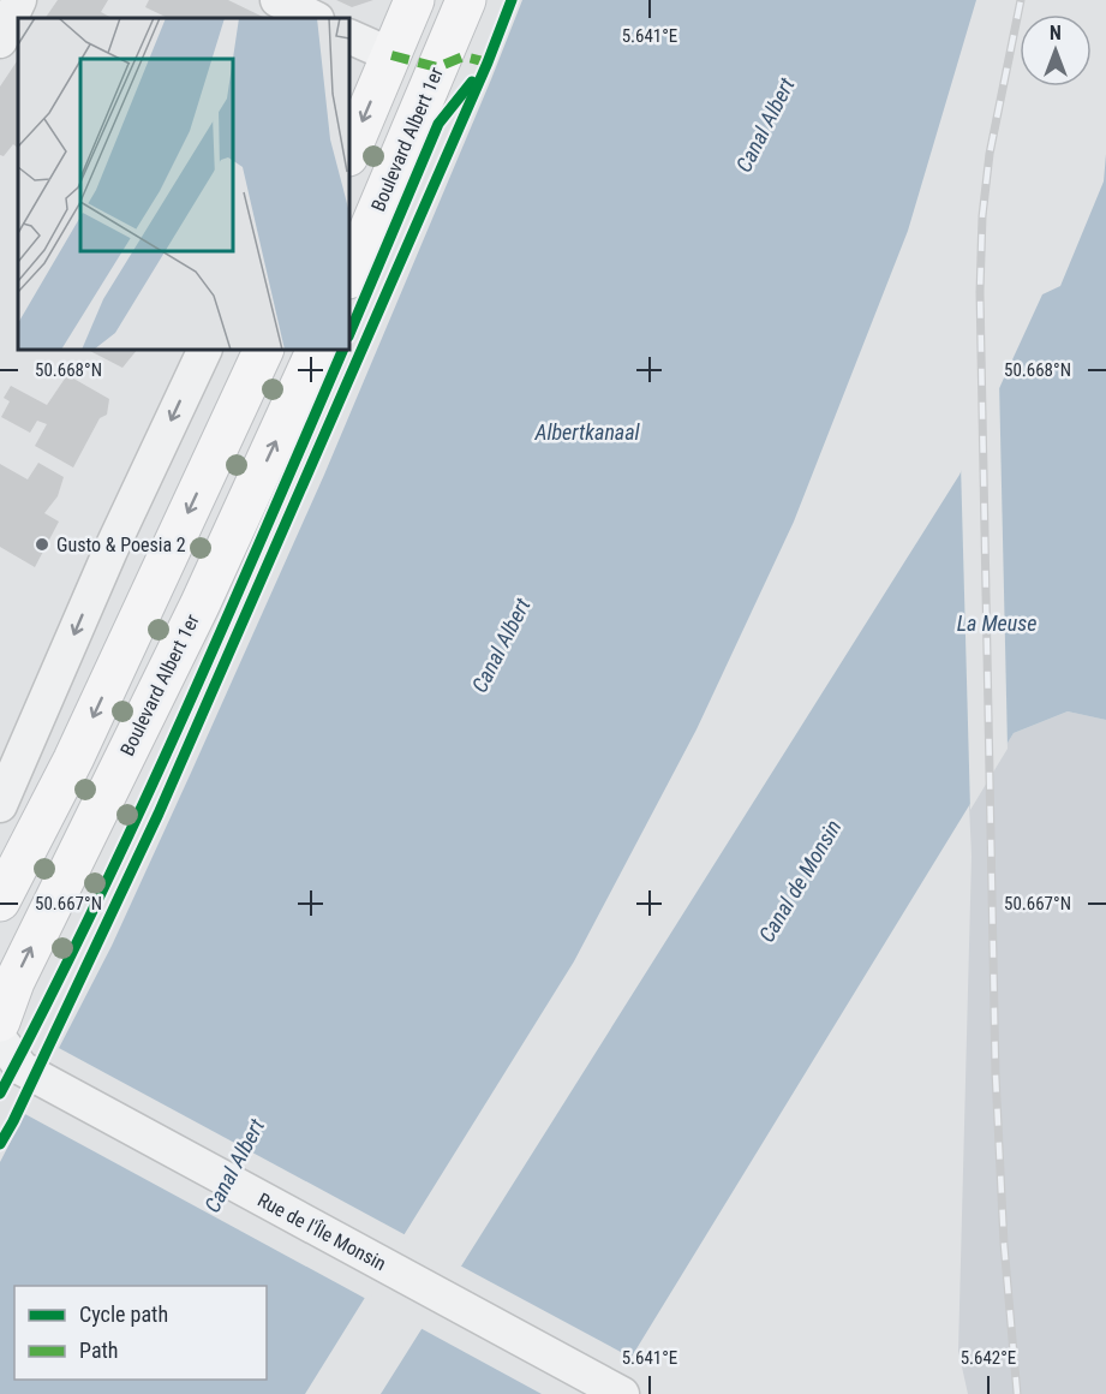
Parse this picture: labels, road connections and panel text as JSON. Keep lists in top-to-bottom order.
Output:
{
  "streets": {
    "main road": ["Boulevard Albert 1er"],
    "street": ["Rue de l'Île Monsin"]
  },
  "water": [
    "Canal Albert",
    "Albertkanaal",
    "La Meuse",
    "Canal de Monsin"
  ],
  "places": ["Gusto & Poesia 2"],
  "legend": ["Cycle path", "Path"],
  "north": "top",
  "coordinates": [
    "5.641°E",
    "50.668°N",
    "50.667°N",
    "5.642°E"
  ]
}
